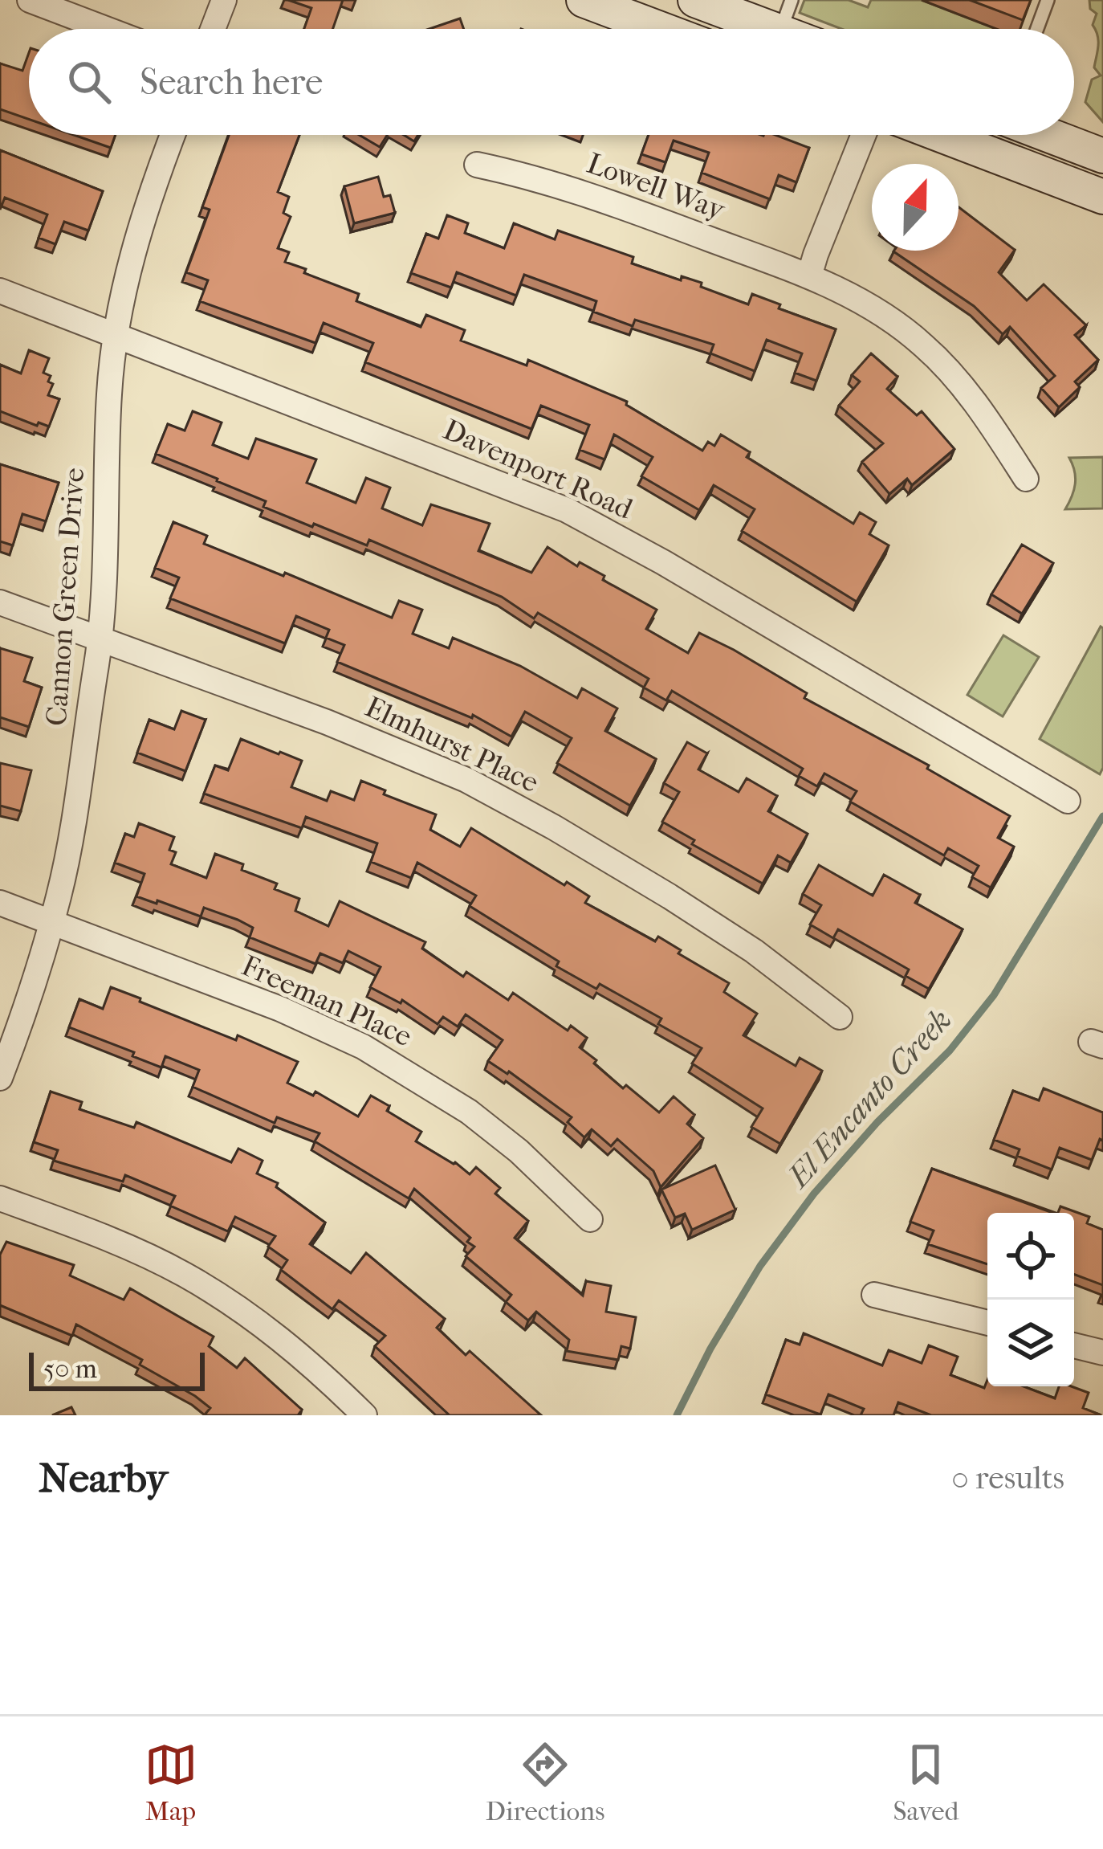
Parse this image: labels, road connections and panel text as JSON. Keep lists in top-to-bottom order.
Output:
{
  "streets": {
    "street": [
      "Lowell Way",
      "Davenport Road",
      "Cannon Green Drive",
      "Elmhurst Place",
      "Freeman Place"
    ]
  },
  "crossings": [
    ["Davenport Road", "Cannon Green Drive"],
    ["Cannon Green Drive", "Elmhurst Place"],
    ["Cannon Green Drive", "Freeman Place"]
  ],
  "water": ["El Encanto Creek"],
  "scale_bar": "50 m",
  "north": "top",
  "page": {
    "search": "Search here",
    "scale": "50 m",
    "heading": ["Nearby", "0 results"],
    "nav": ["Map", "Directions", "Saved"]
  }
}
